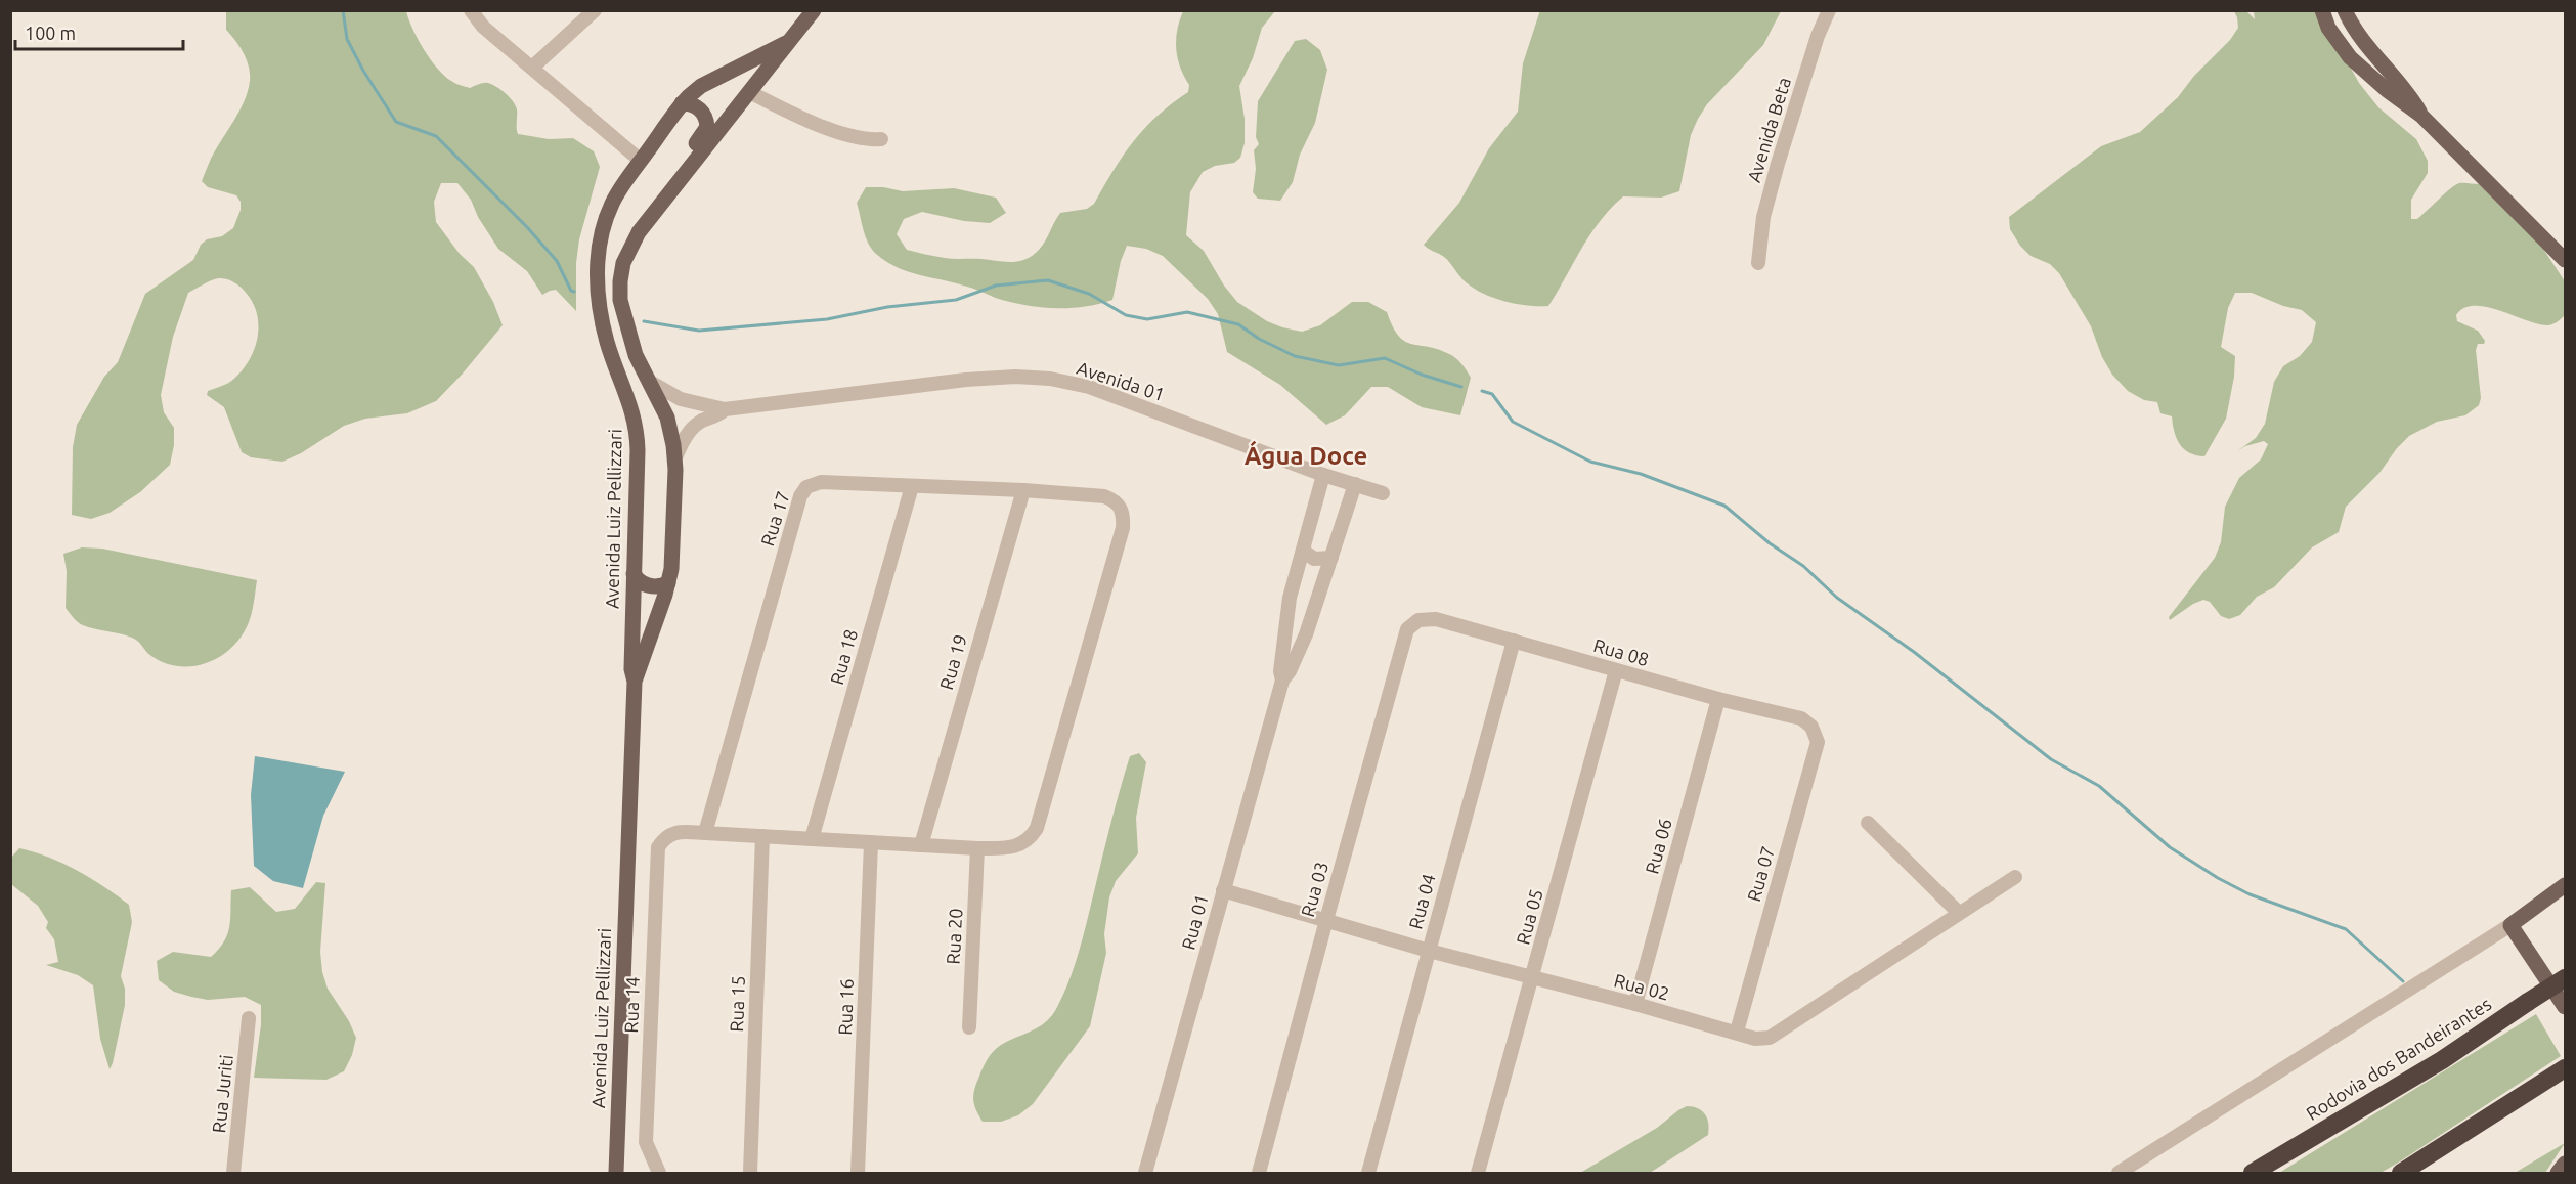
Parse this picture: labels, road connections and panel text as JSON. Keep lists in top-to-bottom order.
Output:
{
  "streets": {
    "highway": ["Rodovia dos Bandeirantes"],
    "main road": ["Avenida Luiz Pellizzari"],
    "street": [
      "Avenida Beta",
      "Avenida 01",
      "Rua 17",
      "Rua 08",
      "Rua 18",
      "Rua 19",
      "Rua 06",
      "Rua 07",
      "Rua 03",
      "Rua 04",
      "Rua 05",
      "Rua 01",
      "Rua 20",
      "Rua 02",
      "Rua 15",
      "Rua 14",
      "Rua 16",
      "Rua Juriti"
    ]
  },
  "crossings": [
    ["Avenida 01", "Avenida Luiz Pellizzari"],
    ["Rua 17", "Rua 18"],
    ["Rua 17", "Rua 19"],
    ["Rua 17", "Rua 20"],
    ["Rua 17", "Rua 14"],
    ["Rua 08", "Rua 06"],
    ["Rua 08", "Rua 07"],
    ["Rua 08", "Rua 03"],
    ["Rua 08", "Rua 04"],
    ["Rua 08", "Rua 05"],
    ["Rua 06", "Rua 02"],
    ["Rua 07", "Rua 02"],
    ["Rua 03", "Rua 02"],
    ["Rua 04", "Rua 02"],
    ["Rua 05", "Rua 02"],
    ["Rua 01", "Rua 02"]
  ],
  "districts": ["Água Doce"],
  "scale_bar": "100 m"
}
